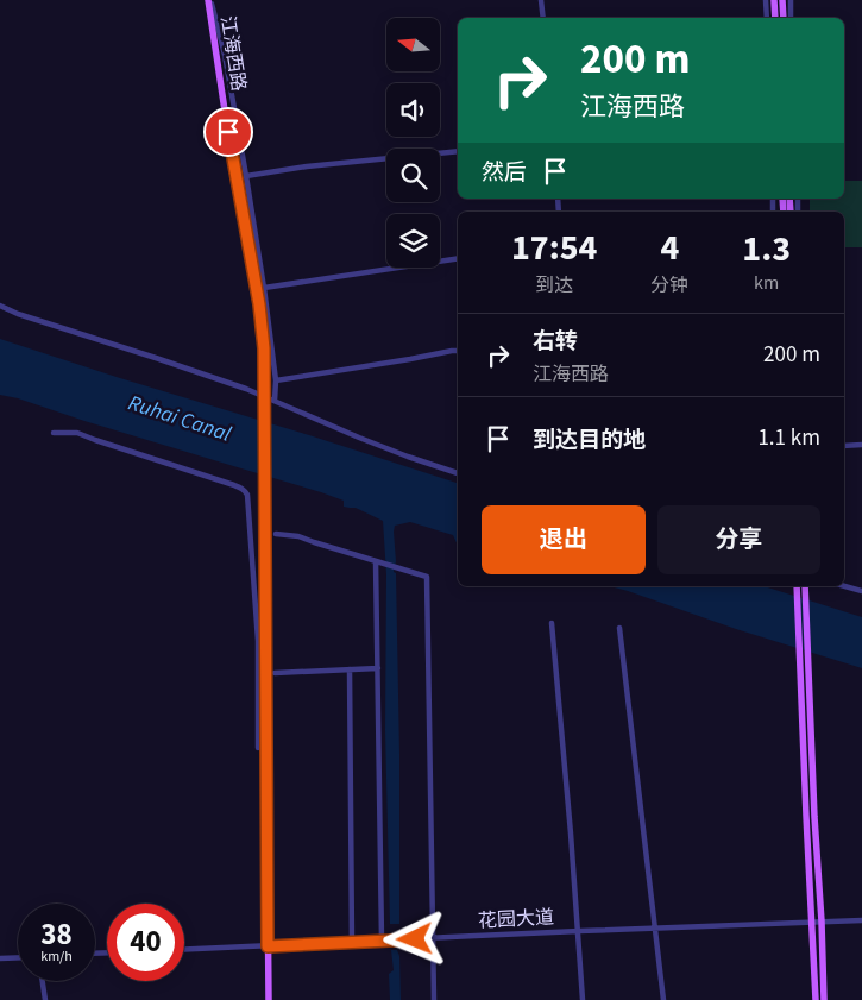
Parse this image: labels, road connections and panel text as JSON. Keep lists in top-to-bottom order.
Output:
{
  "streets": {
    "main road": ["江海西路"],
    "street": ["花园大道"]
  },
  "crossings": [
    ["江海西路", "花园大道"]
  ],
  "water": ["Ruhai Canal"],
  "north": "left",
  "page": {
    "turn": ["200 m", "江海西路"],
    "then": "然后",
    "eta": [
      "17:54",
      "到达",
      "4",
      "分钟",
      "1.3",
      "km"
    ],
    "list": [
      {
        "name": "右转",
        "note": "江海西路",
        "value": "200 m"
      },
      {
        "name": "到达目的地",
        "value": "1.1 km"
      }
    ],
    "buttons": ["退出", "分享"],
    "speed": "38 km/h",
    "limit": "40"
  }
}
